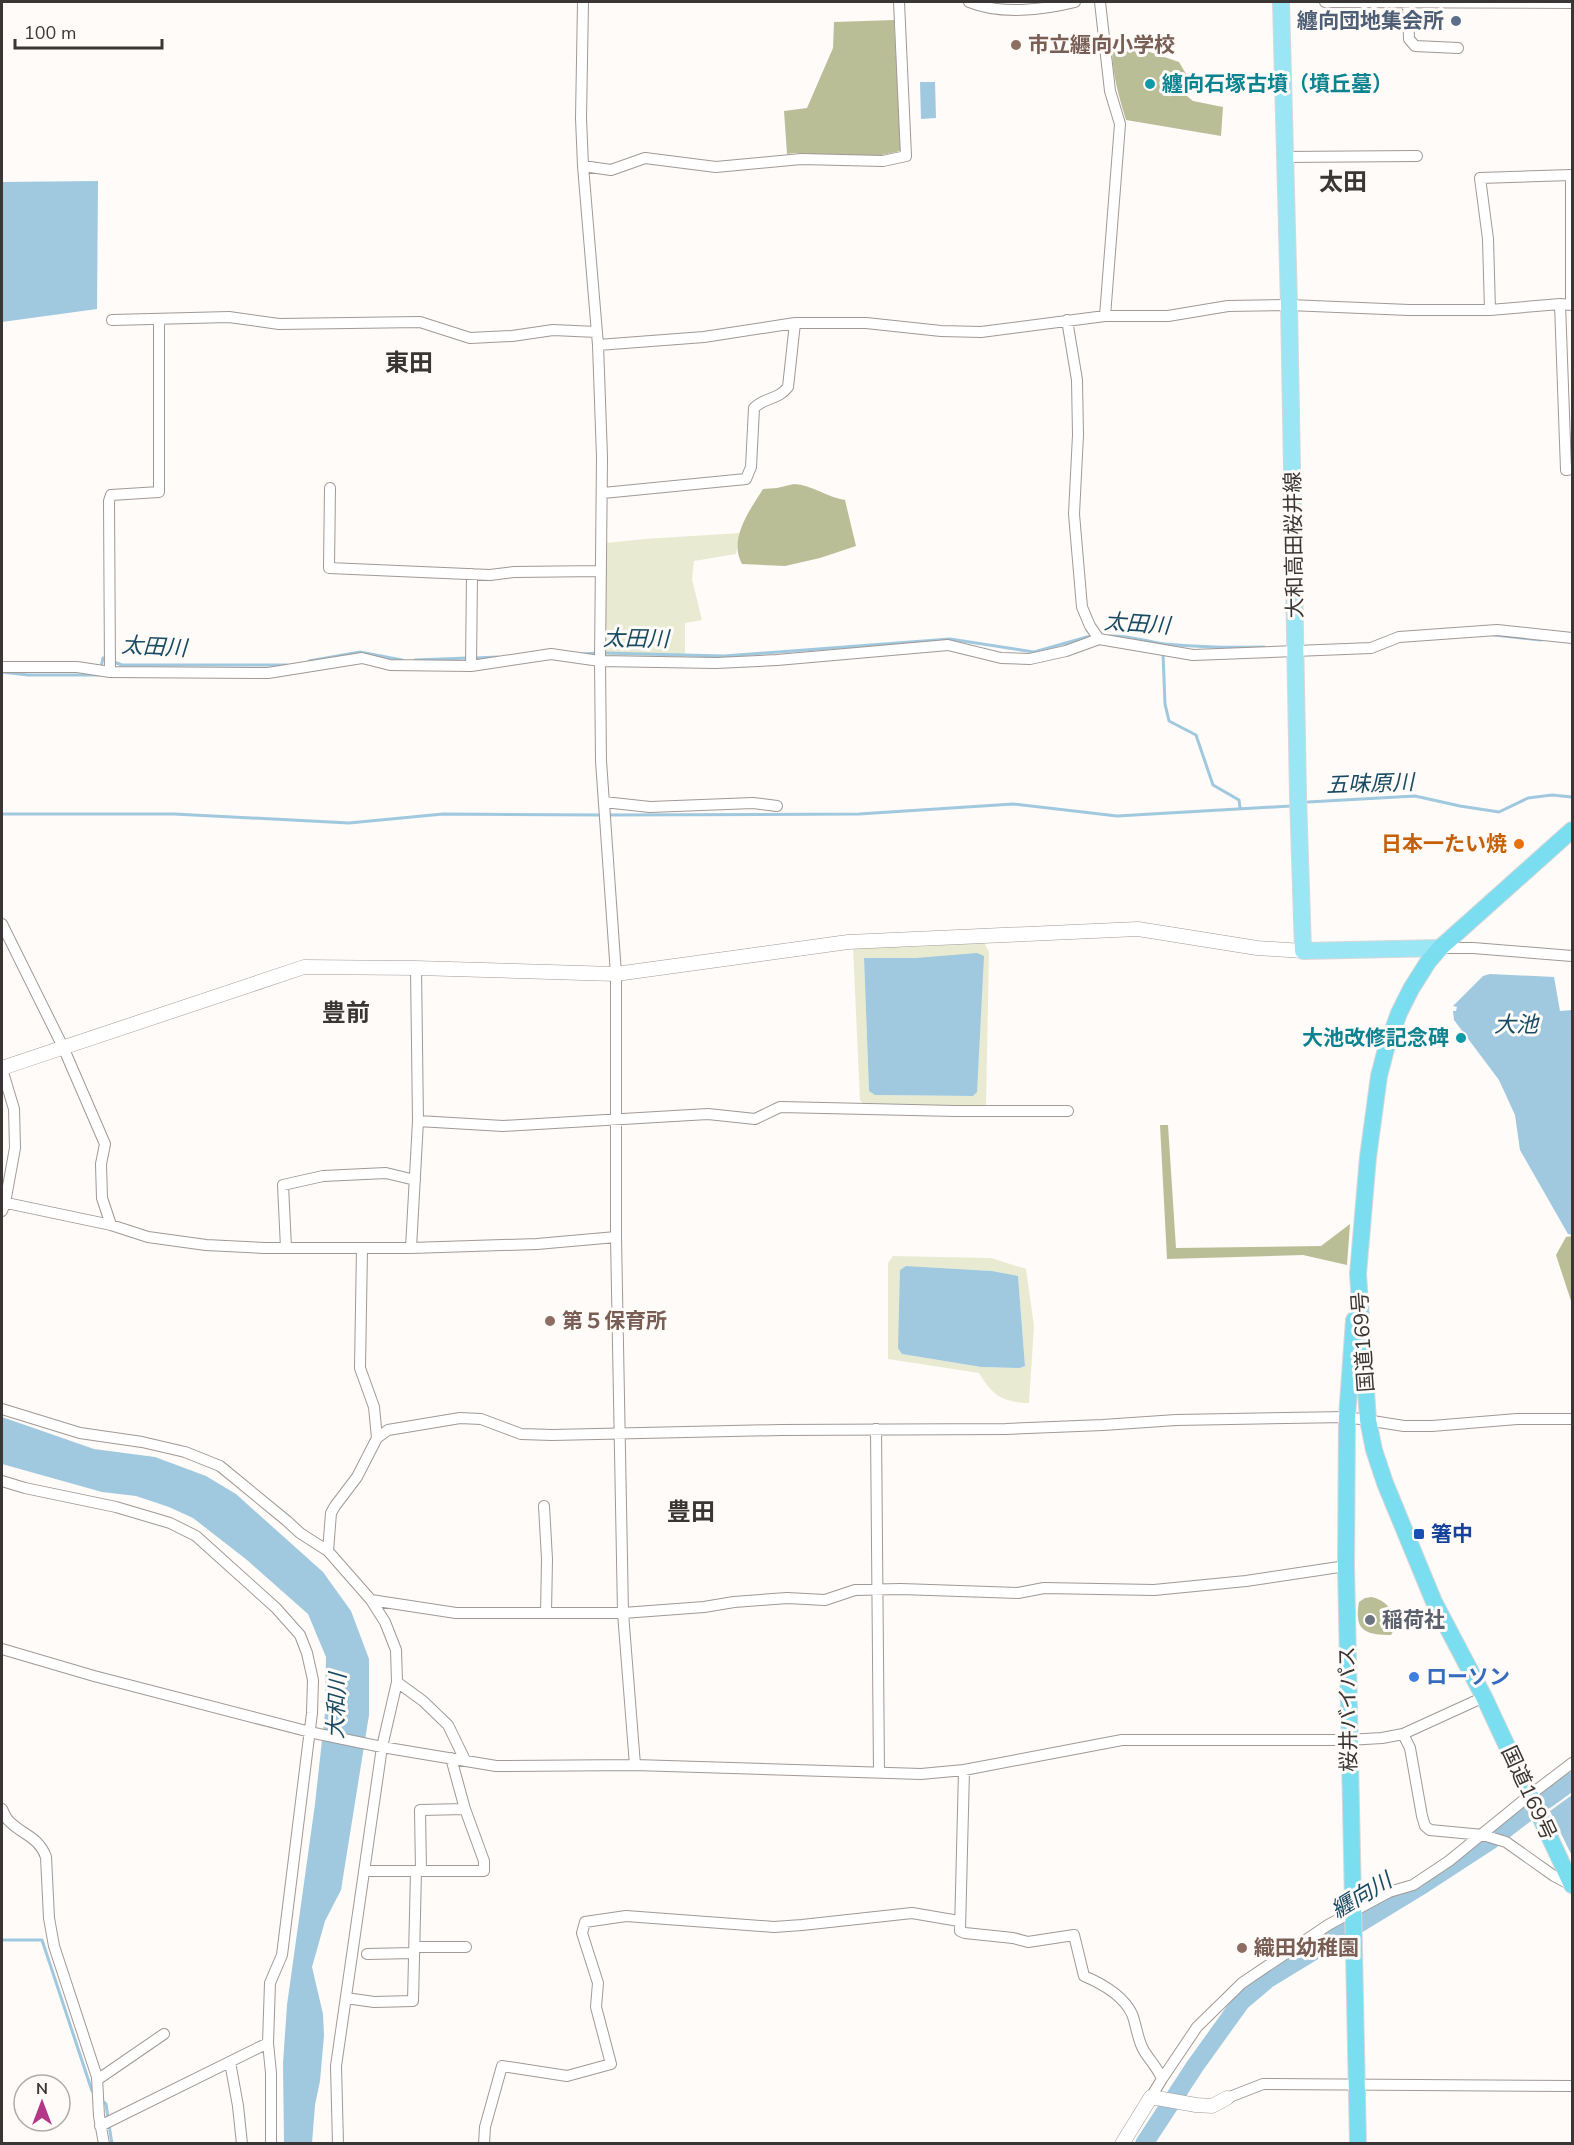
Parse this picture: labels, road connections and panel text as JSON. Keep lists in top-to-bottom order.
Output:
{
  "streets": {
    "highway": ["国道169号", "桜井バイパス"],
    "main road": ["大和高田桜井線"]
  },
  "crossings": [
    ["国道169号", "桜井バイパス"]
  ],
  "districts": [
    "太田",
    "東田",
    "豊前",
    "豊田"
  ],
  "water": [
    "太田川",
    "五味原川",
    "大池",
    "大和川",
    "纒向川"
  ],
  "places": {
    "other": [
      "纏向団地集会所",
      "市立纒向小学校",
      "纏向石塚古墳（墳丘墓）",
      "日本一たい焼",
      "大池改修記念碑",
      "第５保育所",
      "稲荷社",
      "ローソン",
      "織田幼稚園"
    ],
    "transit": ["箸中"]
  },
  "scale_bar": "100 m",
  "north": "top"
}
